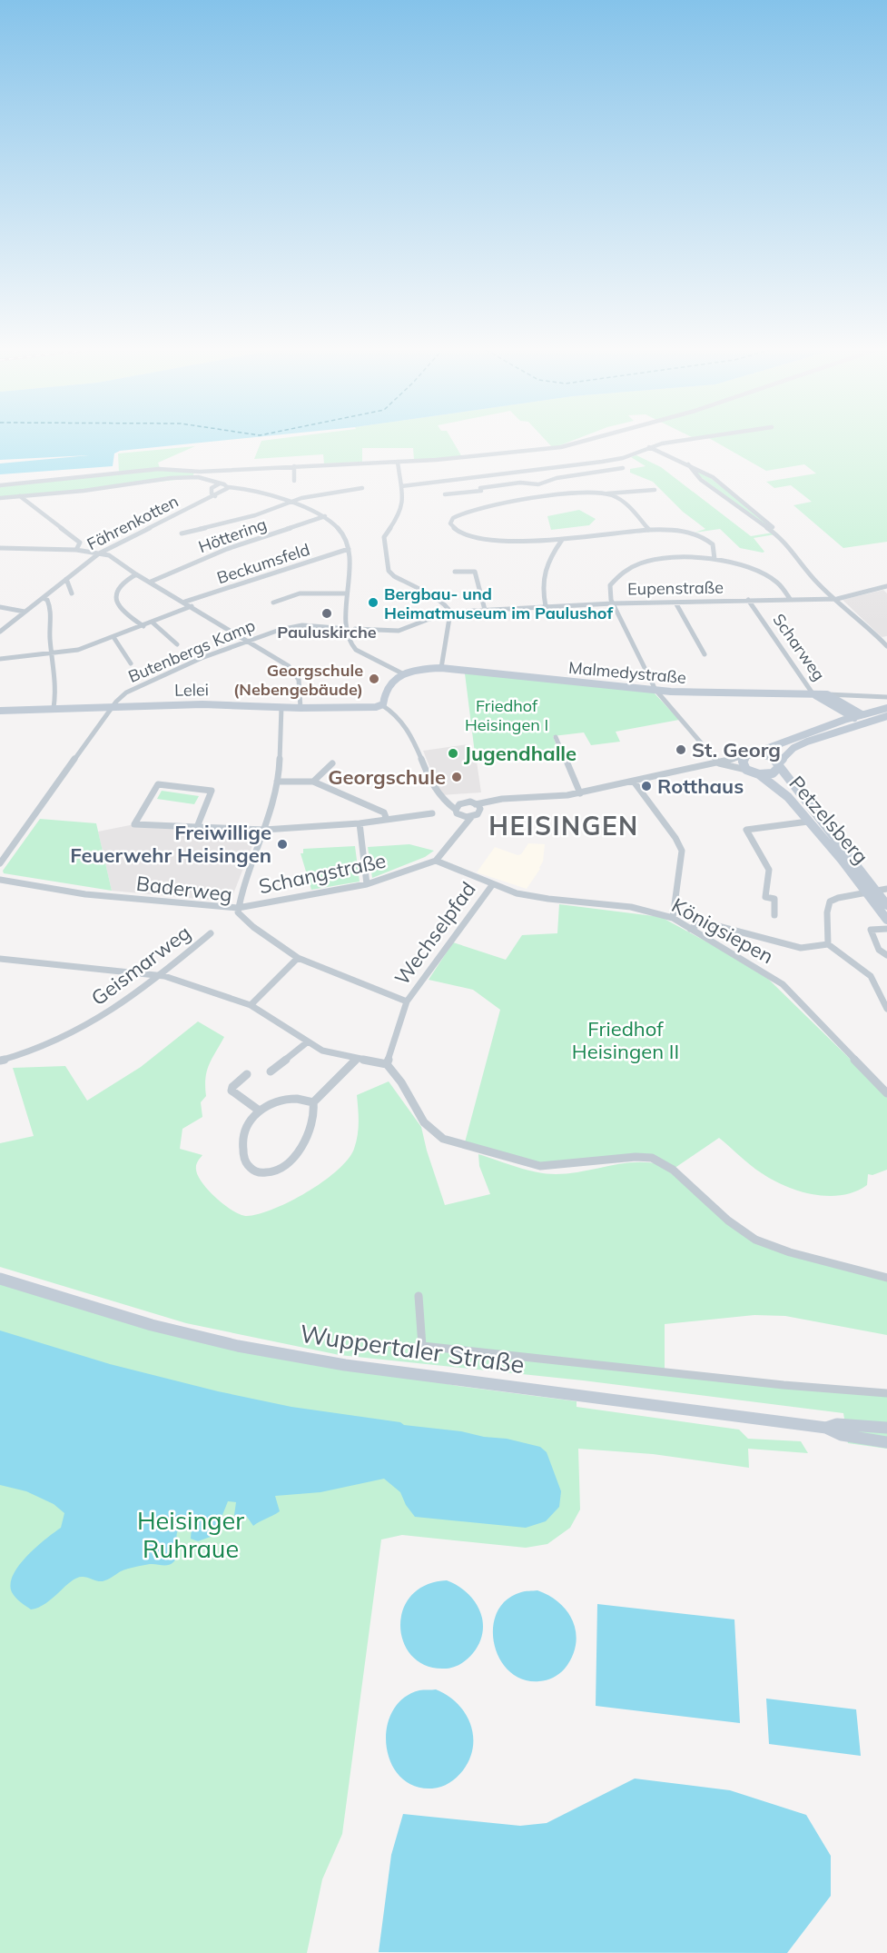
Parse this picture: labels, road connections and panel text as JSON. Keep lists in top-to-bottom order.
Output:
{
  "streets": {
    "street": [
      "Fährenkotten",
      "Höttering",
      "Beckumsfeld",
      "Eupenstraße",
      "Scharweg",
      "Butenbergs Kamp",
      "Malmedystraße",
      "Lelei",
      "Petzelsberg",
      "Schangstraße",
      "Baderweg",
      "Königsiepen",
      "Wechselpfad",
      "Geismarweg",
      "Wuppertaler Straße"
    ]
  },
  "crossings": [
    ["Eupenstraße", "Scharweg"],
    ["Scharweg", "Malmedystraße"],
    ["Butenbergs Kamp", "Lelei"],
    ["Schangstraße", "Baderweg"],
    ["Schangstraße", "Königsiepen"],
    ["Baderweg", "Wechselpfad"],
    ["Königsiepen", "Wechselpfad"]
  ],
  "districts": ["HEISINGEN"],
  "parks": ["Friedhof Heisingen I", "Friedhof Heisingen II", "Heisinger Ruhraue"],
  "places": [
    "Bergbau- und Heimatmuseum im Paulushof",
    "Pauluskirche",
    "Georgschule (Nebengebäude)",
    "St. Georg",
    "Jugendhalle",
    "Georgschule",
    "Rotthaus",
    "Freiwillige Feuerwehr Heisingen"
  ]
}
